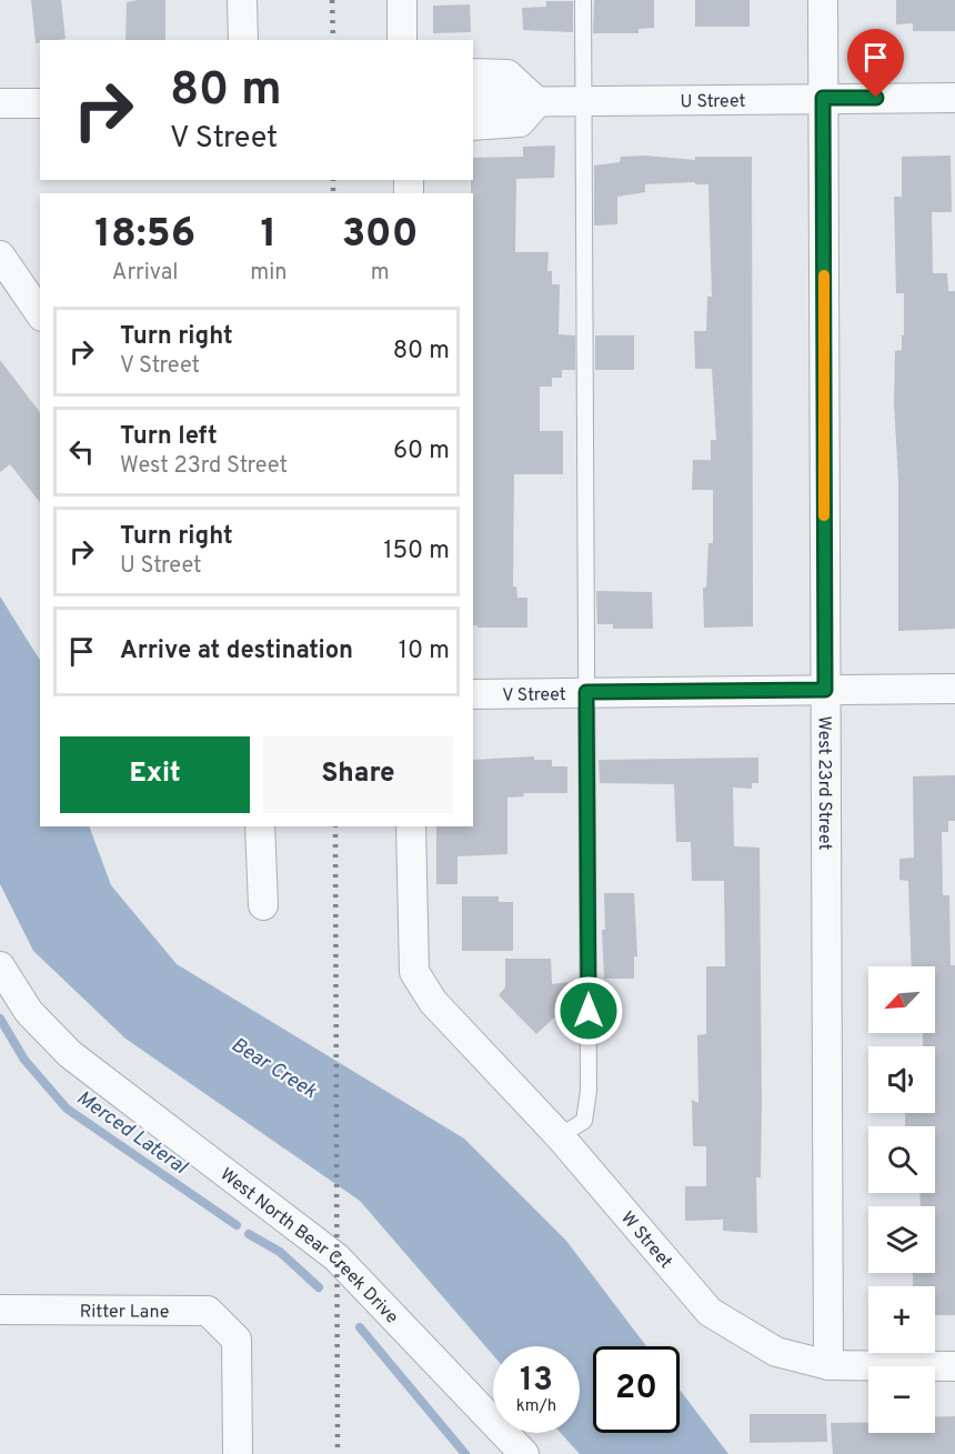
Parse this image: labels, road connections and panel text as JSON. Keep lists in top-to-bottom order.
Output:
{
  "streets": {
    "street": [
      "U Street",
      "V Street",
      "West 23rd Street",
      "W Street",
      "West North Bear Creek Drive",
      "Ritter Lane"
    ]
  },
  "crossings": [
    ["U Street", "West 23rd Street"],
    ["V Street", "West 23rd Street"],
    ["West 23rd Street", "W Street"]
  ],
  "water": ["Bear Creek", "Merced Lateral"],
  "north": "bottom left",
  "page": {
    "turn": ["80 m", "V Street"],
    "eta": [
      "18:56",
      "Arrival",
      "1",
      "min",
      "300",
      "m"
    ],
    "list": [
      {
        "name": "Turn right",
        "note": "V Street",
        "value": "80 m"
      },
      {
        "name": "Turn left",
        "note": "West 23rd Street",
        "value": "60 m"
      },
      {
        "name": "Turn right",
        "note": "U Street",
        "value": "150 m"
      },
      {
        "name": "Arrive at destination",
        "value": "10 m"
      }
    ],
    "buttons": ["Exit", "Share"],
    "map_buttons": ["+", "−"],
    "speed": "13 km/h",
    "limit": "20"
  }
}
